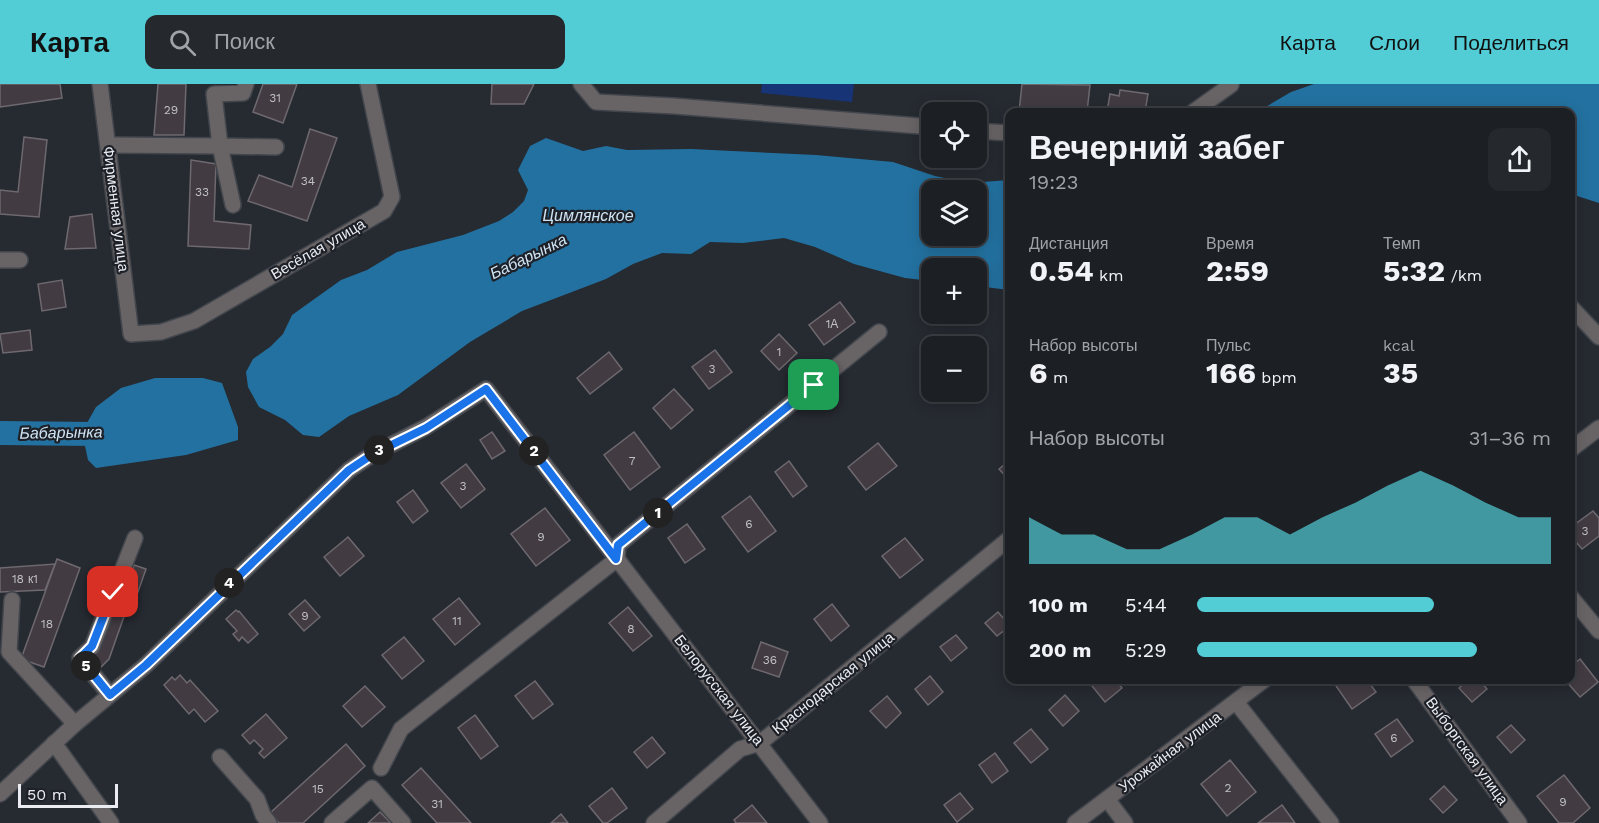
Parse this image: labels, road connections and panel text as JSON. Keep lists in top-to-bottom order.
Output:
{
  "streets": {
    "street": [
      "Фирменная улица",
      "Весёлая улица",
      "Краснодарская улица",
      "Белорусская улица",
      "Выборгская улица",
      "Урожайная улица"
    ]
  },
  "crossings": [
    ["Фирменная улица", "Весёлая улица"],
    ["Краснодарская улица", "Белорусская улица"]
  ],
  "water": ["Цимлянское", "Бабарынка"],
  "house_numbers": [
    "31",
    "29",
    "34",
    "33",
    "1А",
    "1",
    "3",
    "7",
    "3",
    "6",
    "3",
    "9",
    "18 к1",
    "9",
    "11",
    "18",
    "8",
    "36",
    "6",
    "2",
    "15",
    "9",
    "31"
  ],
  "scale_bar": "50 m",
  "page": {
    "header": "Карта",
    "search": "Поиск",
    "nav": ["Карта", "Слои", "Поделиться"],
    "map_buttons": ["+", "−"],
    "heading": ["Вечерний забег", "19:23"],
    "stats": [
      ["Дистанция", "0.54 km"],
      ["Время", "2:59"],
      ["Темп", "5:32 /km"],
      ["Набор высоты", "6 m"],
      ["Пульс", "166 bpm"],
      ["kcal", "35"]
    ],
    "chart": ["Набор высоты", "31–36 m"],
    "pins": [
      "3",
      "2",
      "1",
      "4",
      "5"
    ],
    "list": [
      {
        "name": "100 m",
        "note": "5:44"
      },
      {
        "name": "200 m",
        "note": "5:29"
      }
    ],
    "scale": "50 m"
  }
}
